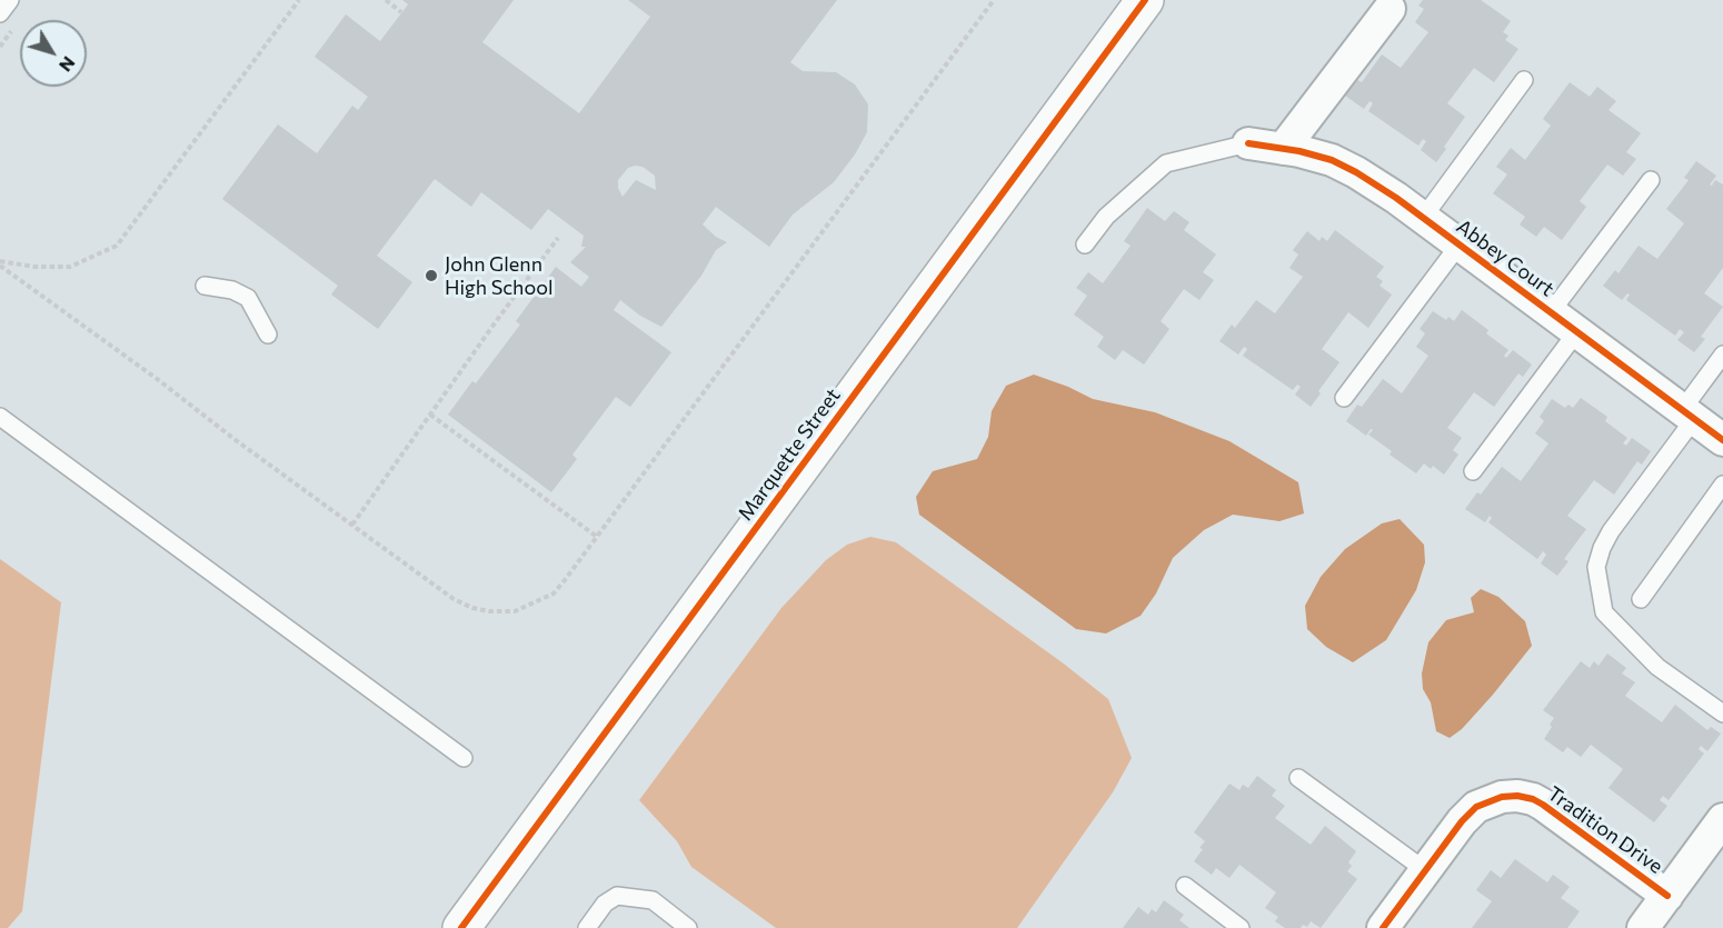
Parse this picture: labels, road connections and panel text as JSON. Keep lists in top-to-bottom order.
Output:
{
  "streets": {
    "street": ["Abbey Court", "Marquette Street", "Tradition Drive"]
  },
  "places": ["John Glenn High School"],
  "north": "bottom right"
}
